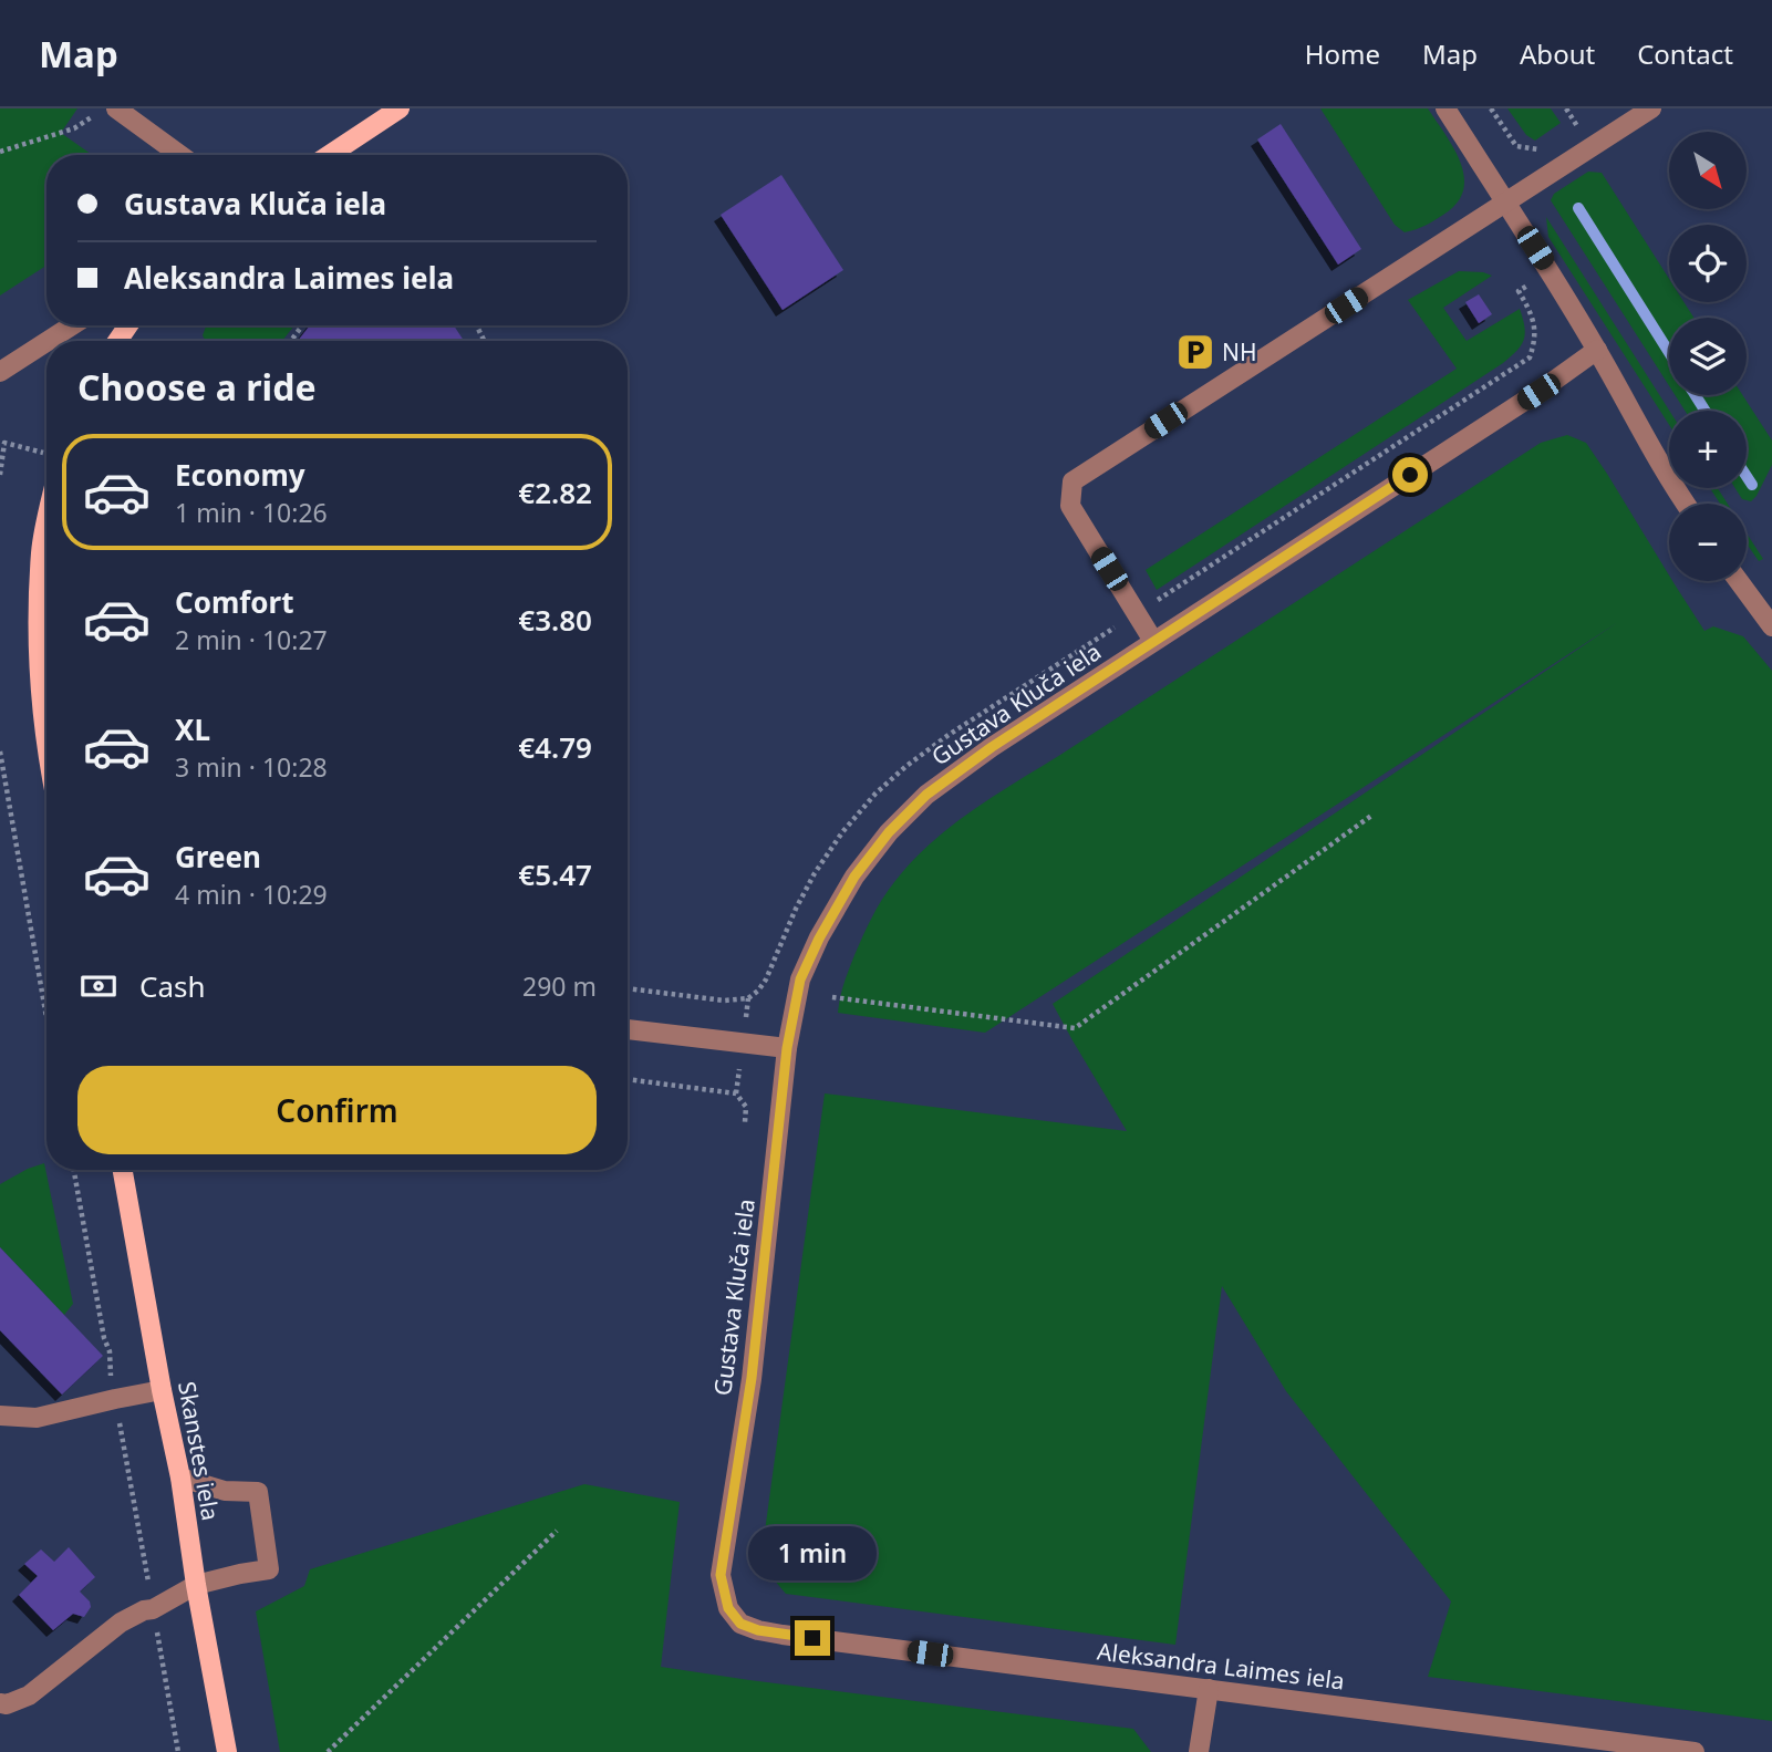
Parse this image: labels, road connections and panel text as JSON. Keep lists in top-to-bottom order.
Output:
{
  "streets": {
    "main road": ["Skanstes iela"],
    "street": ["Gustava Kluča iela", "Aleksandra Laimes iela"]
  },
  "crossings": [
    ["Gustava Kluča iela", "Aleksandra Laimes iela"]
  ],
  "places": {
    "parking": ["NH"]
  },
  "north": "bottom right",
  "page": {
    "header": "Map",
    "nav": [
      "Home",
      "Map",
      "About",
      "Contact"
    ],
    "map_buttons": ["+", "−"],
    "banner": ["Gustava Kluča iela", "Aleksandra Laimes iela"],
    "heading": "Choose a ride",
    "list": [
      {
        "name": "Economy",
        "note": "1 min · 10:26",
        "value": "€2.82"
      },
      {
        "name": "Comfort",
        "note": "2 min · 10:27",
        "value": "€3.80"
      },
      {
        "name": "XL",
        "note": "3 min · 10:28",
        "value": "€4.79"
      },
      {
        "name": "Green",
        "note": "4 min · 10:29",
        "value": "€5.47"
      }
    ],
    "pay": ["Cash", "290 m"],
    "buttons": "Confirm",
    "bubble": "1 min"
  }
}
